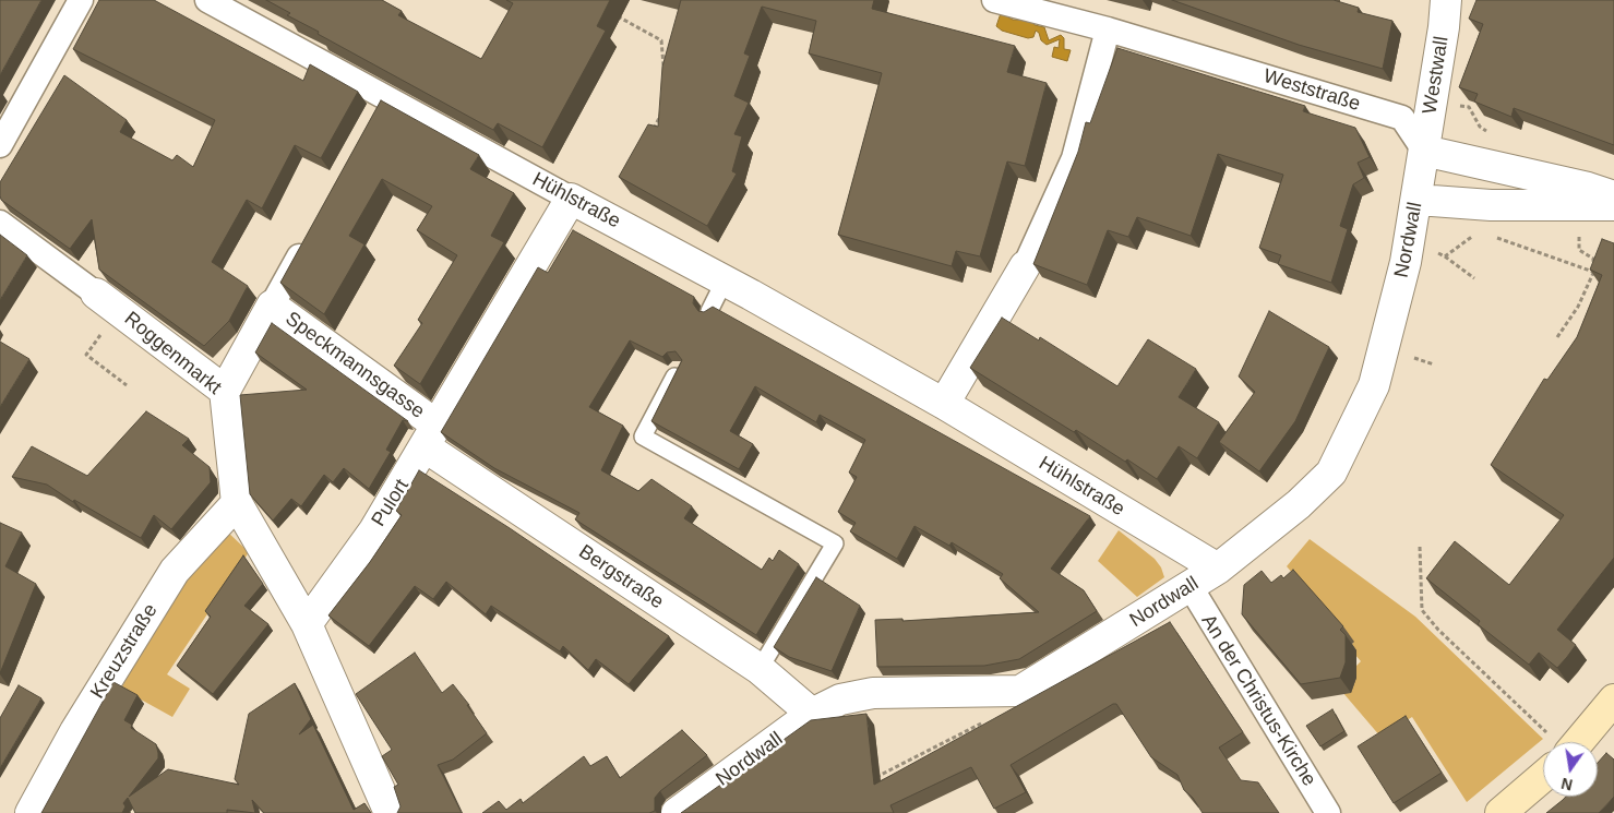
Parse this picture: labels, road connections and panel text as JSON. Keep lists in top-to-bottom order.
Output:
{
  "streets": {
    "street": [
      "Westwall",
      "Weststraße",
      "Hühlstraße",
      "Nordwall",
      "Roggenmarkt",
      "Speckmannsgasse",
      "Pulort",
      "Bergstraße",
      "Kreuzstraße",
      "An der Christus-Kirche"
    ]
  },
  "crossings": [
    ["Westwall", "Weststraße"],
    ["Westwall", "Nordwall"],
    ["Weststraße", "Nordwall"],
    ["Hühlstraße", "Nordwall"],
    ["Hühlstraße", "Pulort"],
    ["Nordwall", "Bergstraße"],
    ["Nordwall", "An der Christus-Kirche"],
    ["Roggenmarkt", "Speckmannsgasse"],
    ["Roggenmarkt", "Pulort"],
    ["Roggenmarkt", "Kreuzstraße"],
    ["Speckmannsgasse", "Pulort"],
    ["Speckmannsgasse", "Bergstraße"],
    ["Pulort", "Bergstraße"]
  ],
  "north": "bottom"
}
